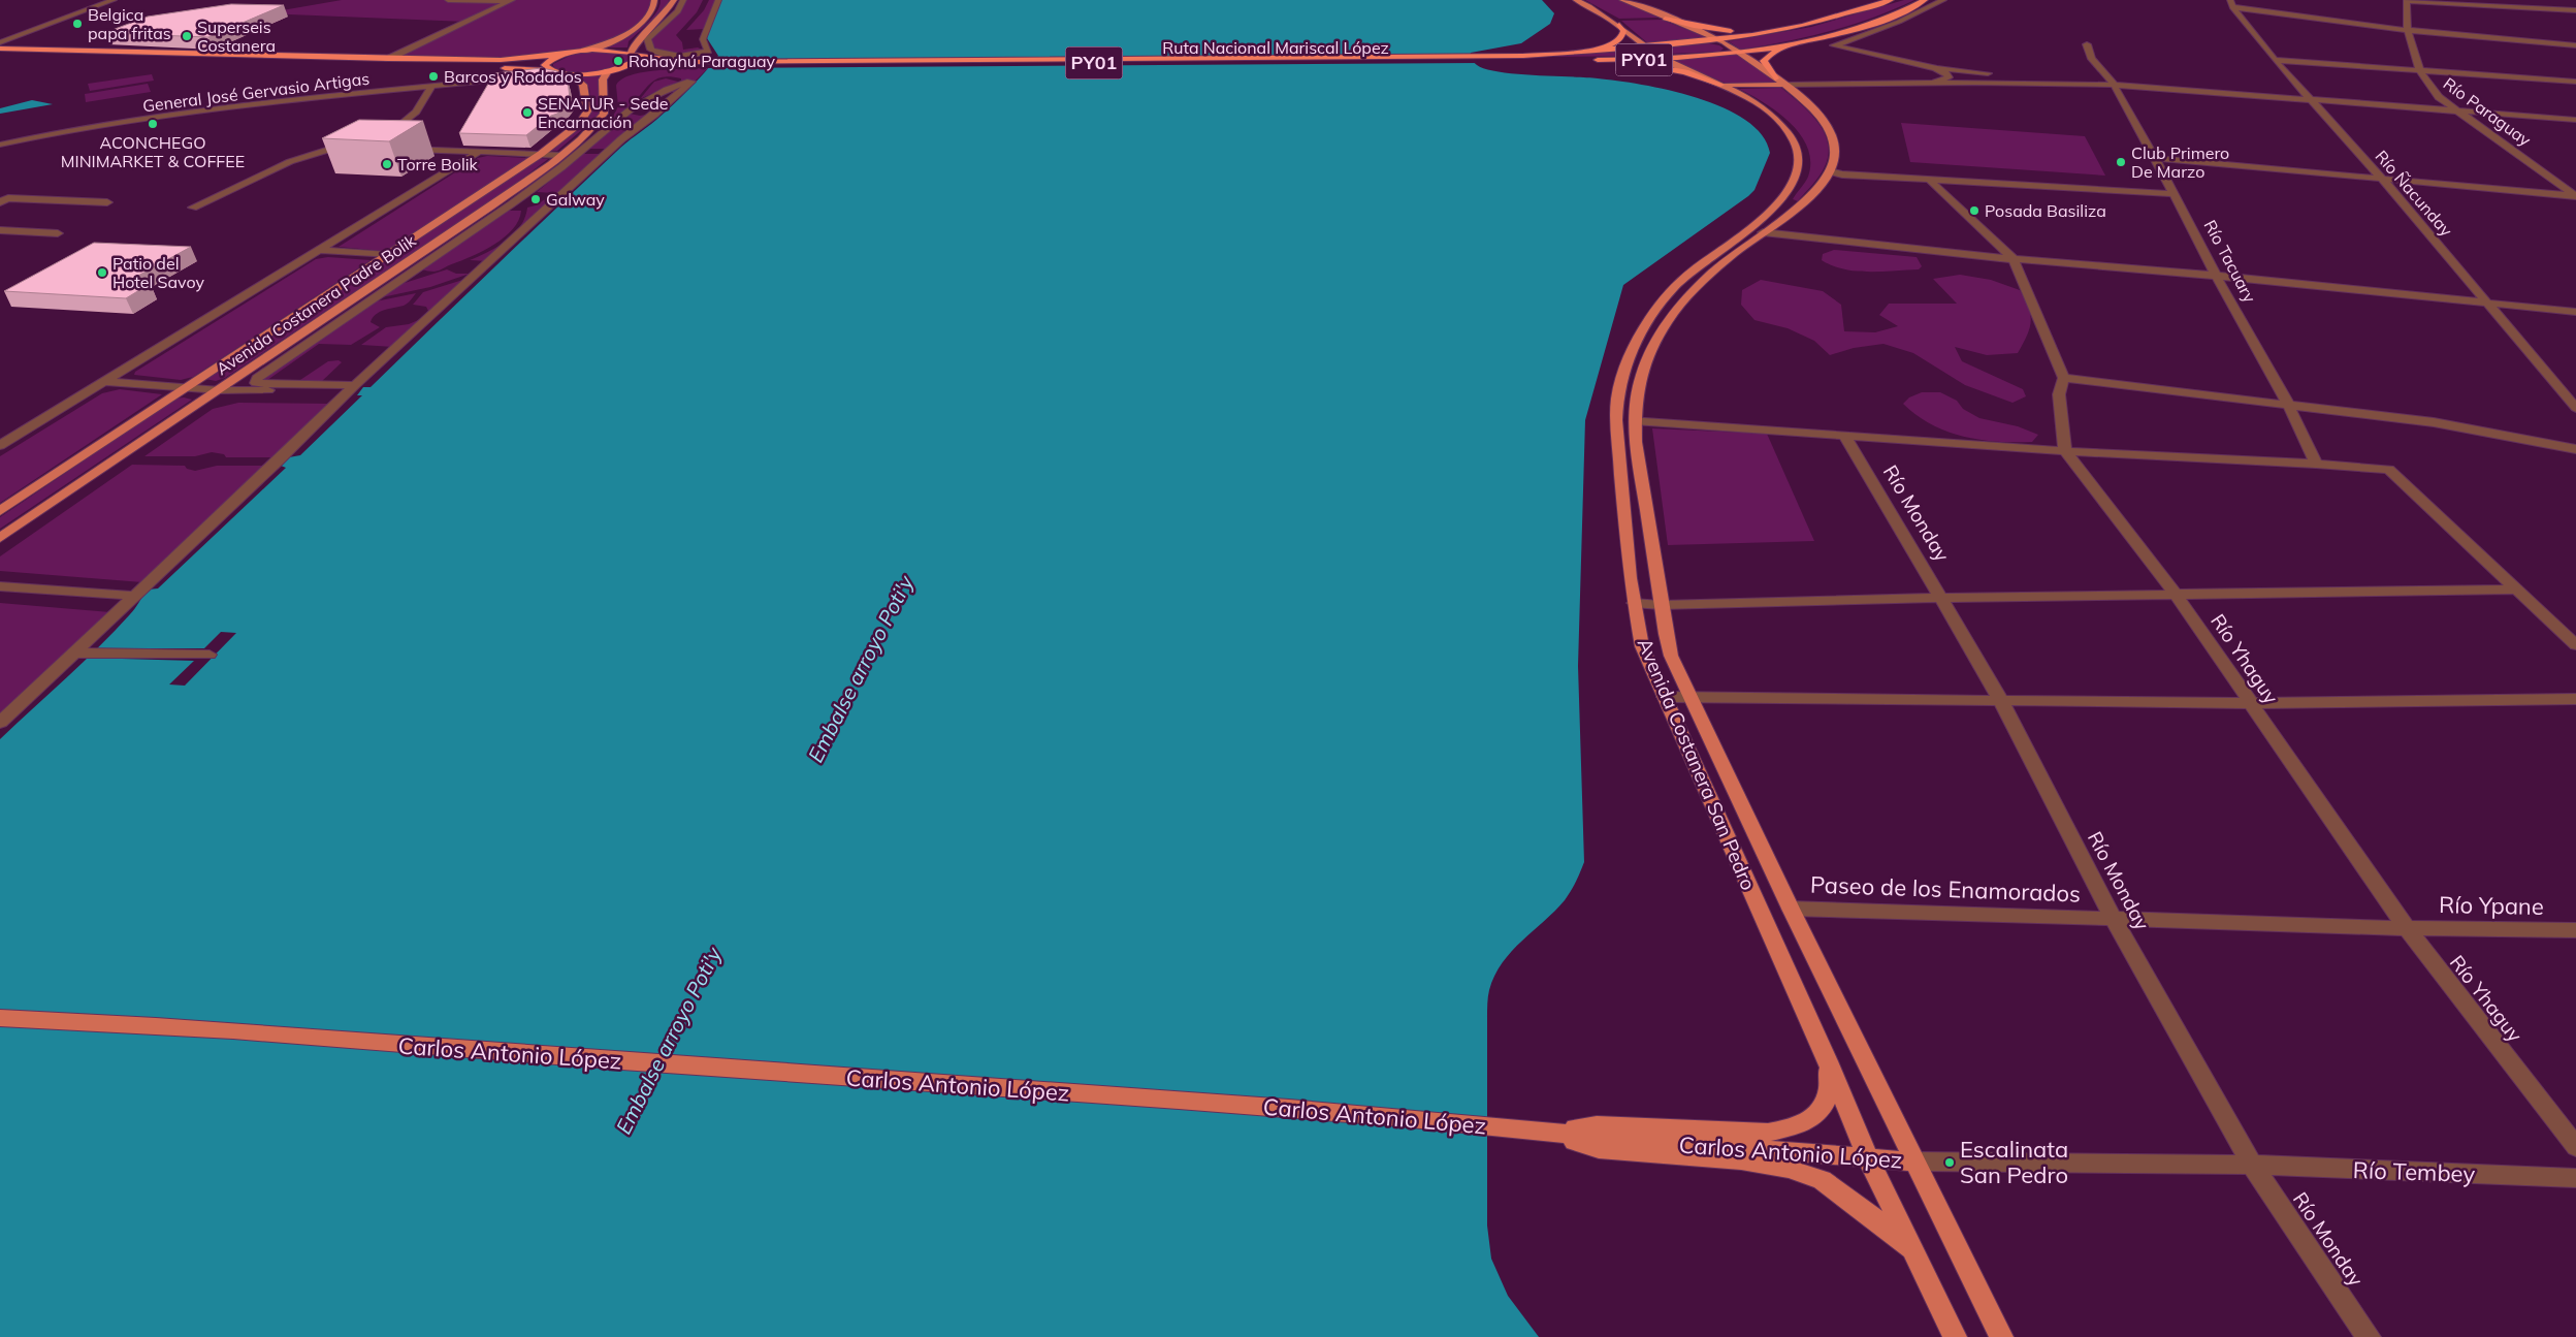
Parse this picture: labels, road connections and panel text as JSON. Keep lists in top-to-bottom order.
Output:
{
  "streets": {
    "highway": ["Ruta Nacional Mariscal López", "PY01"],
    "main road": ["Avenida Costanera Padre Bolik", "Avenida Costanera San Pedro", "Carlos Antonio López"],
    "street": [
      "General José Gervasio Artigas",
      "Río Paraguay",
      "Río Ñacunday",
      "Río Tacuary",
      "Río Monday",
      "Río Yhaguy",
      "Paseo de los Enamorados",
      "Río Ypane",
      "Río Tembey"
    ]
  },
  "crossings": [
    ["Ruta Nacional Mariscal López", "PY01"],
    ["Ruta Nacional Mariscal López", "General José Gervasio Artigas"],
    ["Ruta Nacional Mariscal López", "Avenida Costanera San Pedro"],
    ["General José Gervasio Artigas", "Avenida Costanera Padre Bolik"],
    ["Río Monday", "Paseo de los Enamorados"],
    ["Río Monday", "Río Tembey"],
    ["Río Yhaguy", "Paseo de los Enamorados"],
    ["Río Yhaguy", "Río Ypane"],
    ["Avenida Costanera San Pedro", "Paseo de los Enamorados"],
    ["Avenida Costanera San Pedro", "Carlos Antonio López"],
    ["Avenida Costanera San Pedro", "Río Tembey"],
    ["Paseo de los Enamorados", "Río Ypane"],
    ["Carlos Antonio López", "Río Tembey"]
  ],
  "water": ["Embalse arroyo Poti'y"],
  "places": [
    "Belgica papa fritas",
    "Superseis Costanera",
    "Rohayhú Paraguay",
    "Barcos y Rodados",
    "SENATUR - Sede Encarnación",
    "ACONCHEGO MINIMARKET & COFFEE",
    "Club Primero De Marzo",
    "Torre Bolik",
    "Galway",
    "Posada Basiliza",
    "Patio del Hotel Savoy",
    "Escalinata San Pedro"
  ]
}
